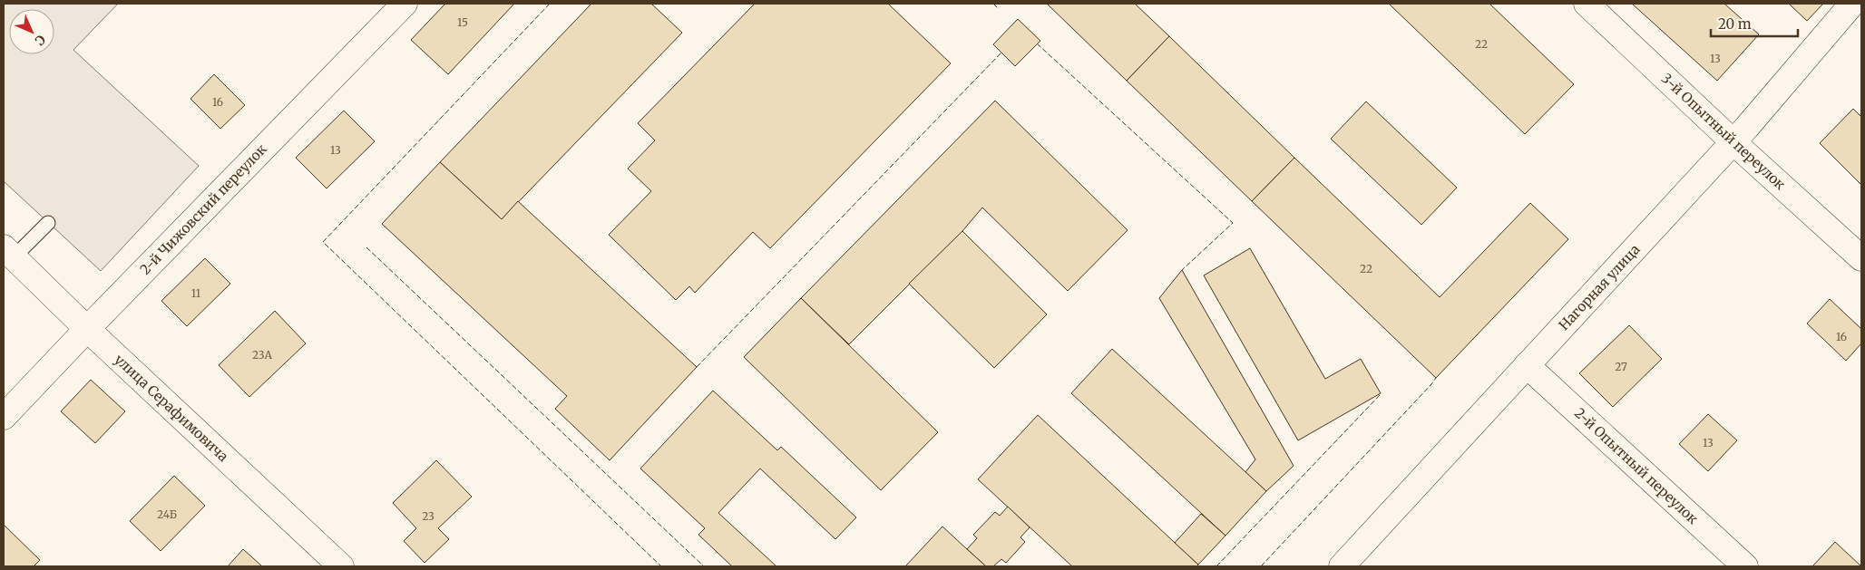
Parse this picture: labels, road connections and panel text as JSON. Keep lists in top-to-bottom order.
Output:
{
  "streets": {
    "street": [
      "3-й Опытный переулок",
      "2-й Чижовский переулок",
      "Нагорная улица",
      "улица Серафимовича",
      "2-й Опытный переулок"
    ]
  },
  "crossings": [
    ["3-й Опытный переулок", "Нагорная улица"],
    ["2-й Чижовский переулок", "улица Серафимовича"],
    ["Нагорная улица", "2-й Опытный переулок"]
  ],
  "house_numbers": [
    "15",
    "22",
    "13",
    "16",
    "13",
    "22",
    "11",
    "16",
    "23А",
    "27",
    "13",
    "24Б",
    "23"
  ],
  "scale_bar": "20 m",
  "north": "bottom right"
}
